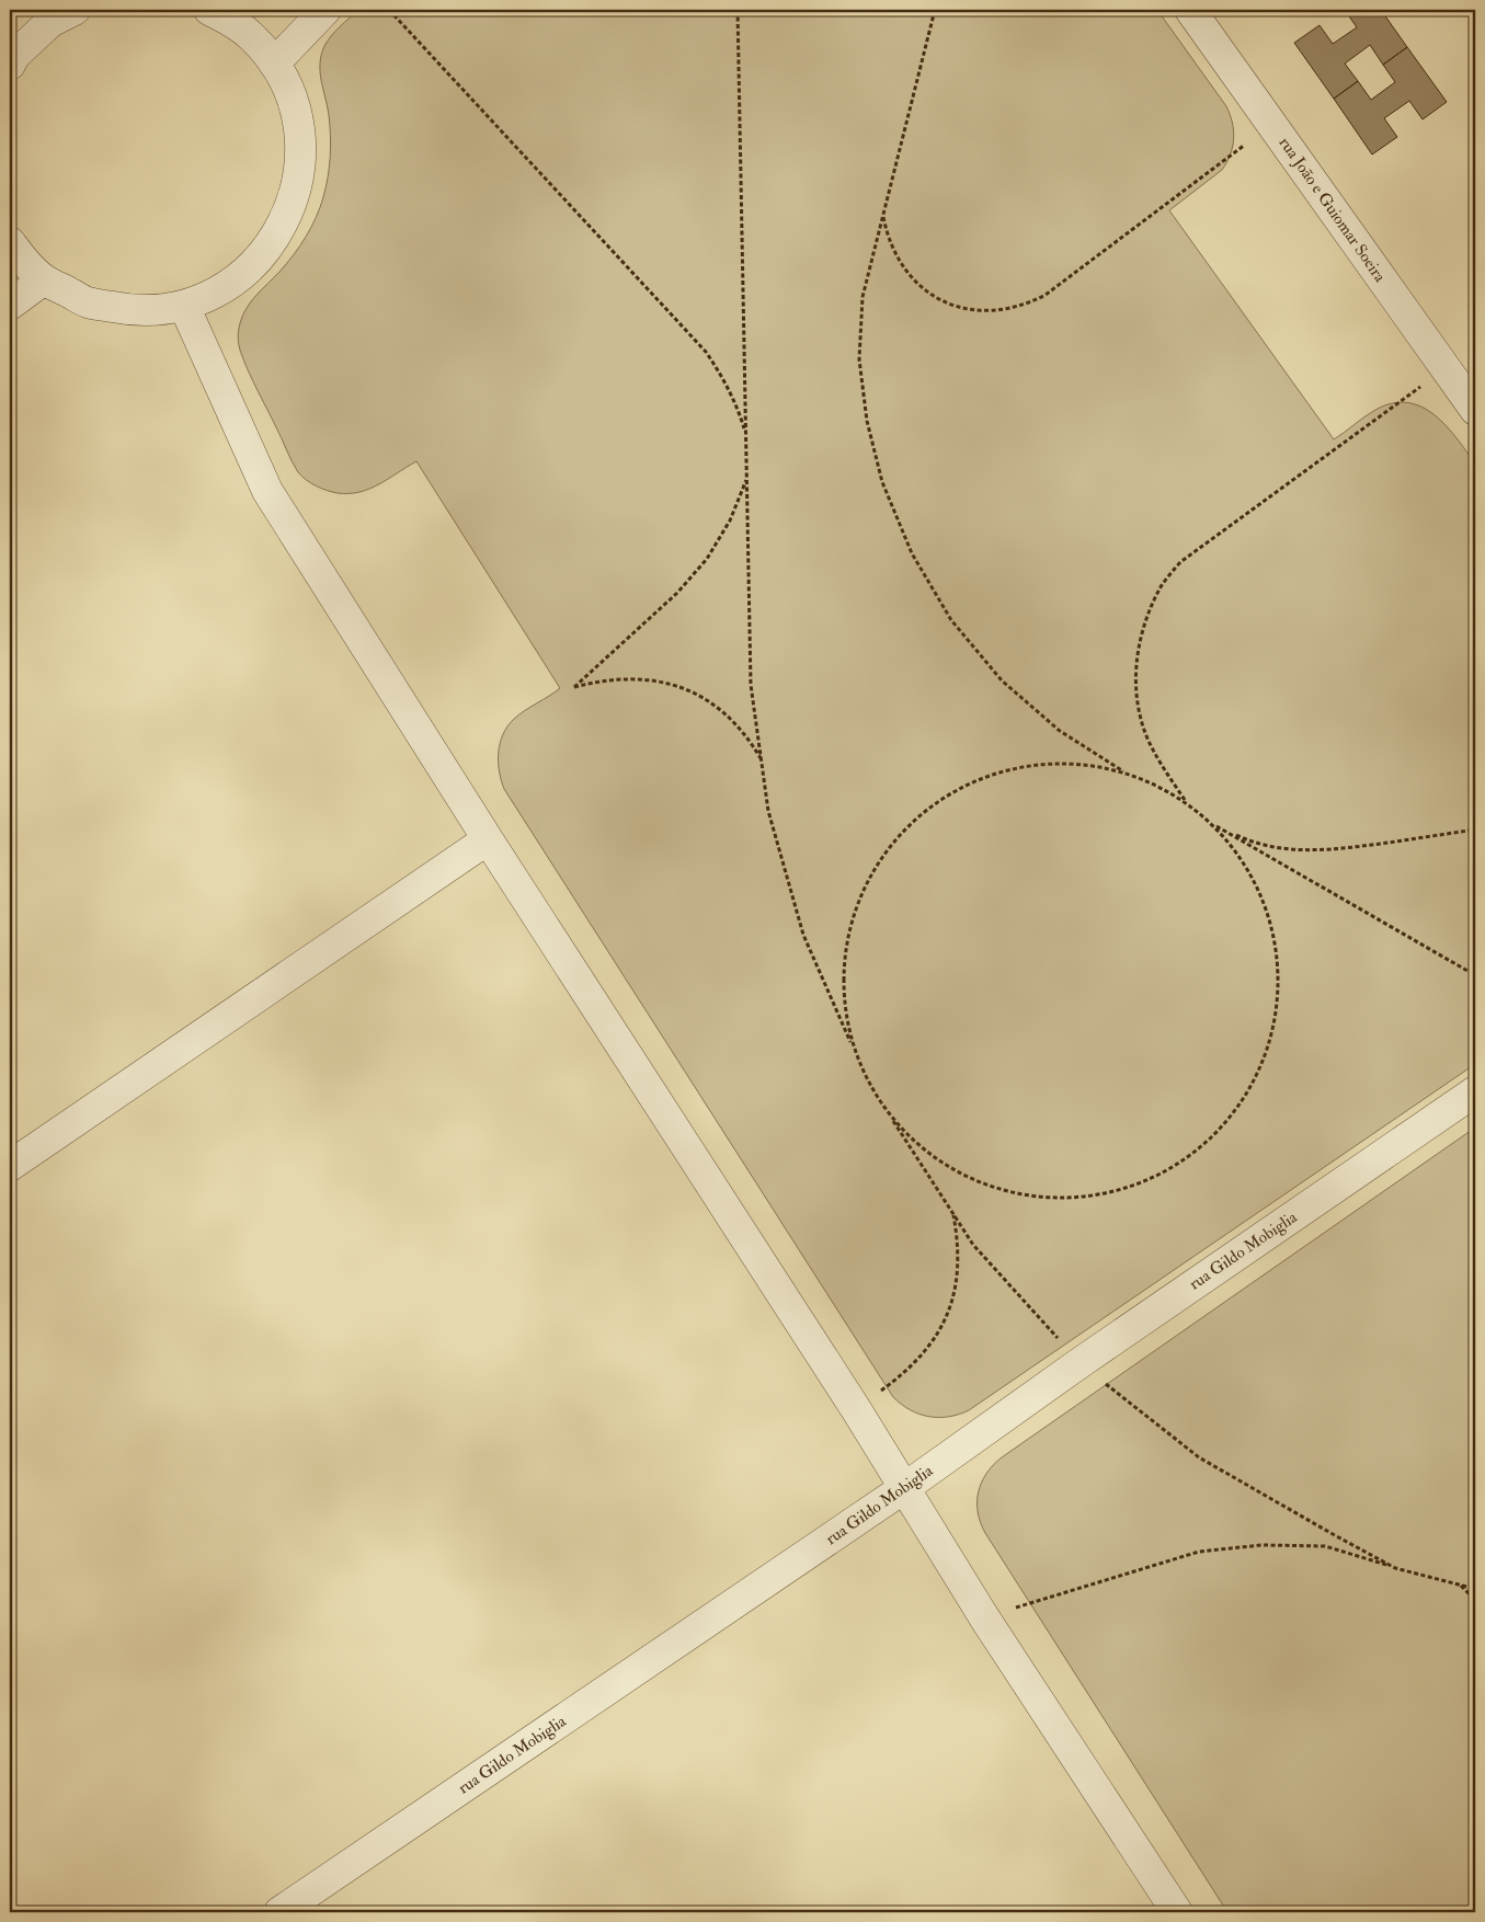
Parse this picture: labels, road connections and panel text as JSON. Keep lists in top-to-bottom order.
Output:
{
  "streets": {
    "street": ["rua João e Guiomar Soeira", "rua Gildo Mobiglia"]
  }
}
